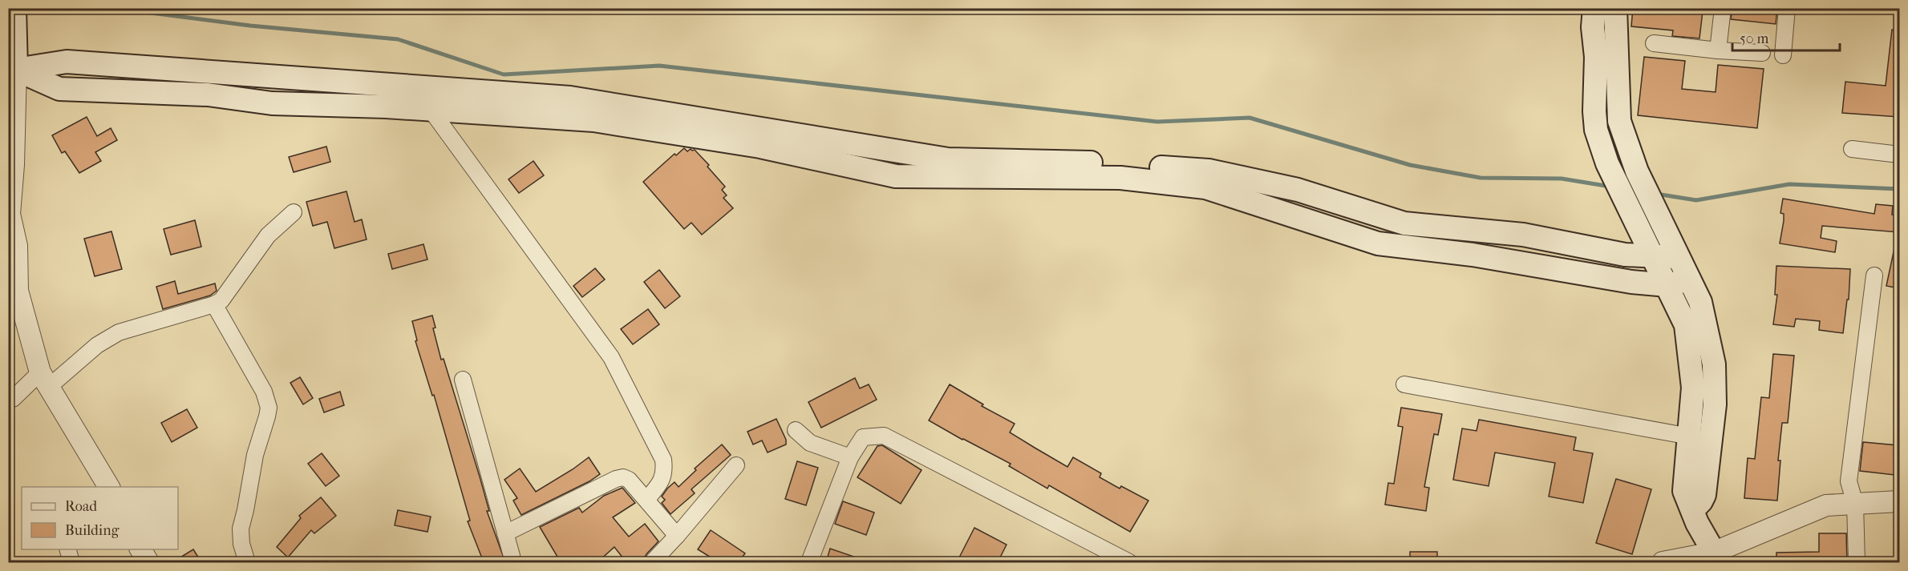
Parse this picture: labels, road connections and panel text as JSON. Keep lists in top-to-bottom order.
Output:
{
  "legend": ["Road", "Building"],
  "scale_bar": "50 m"
}
